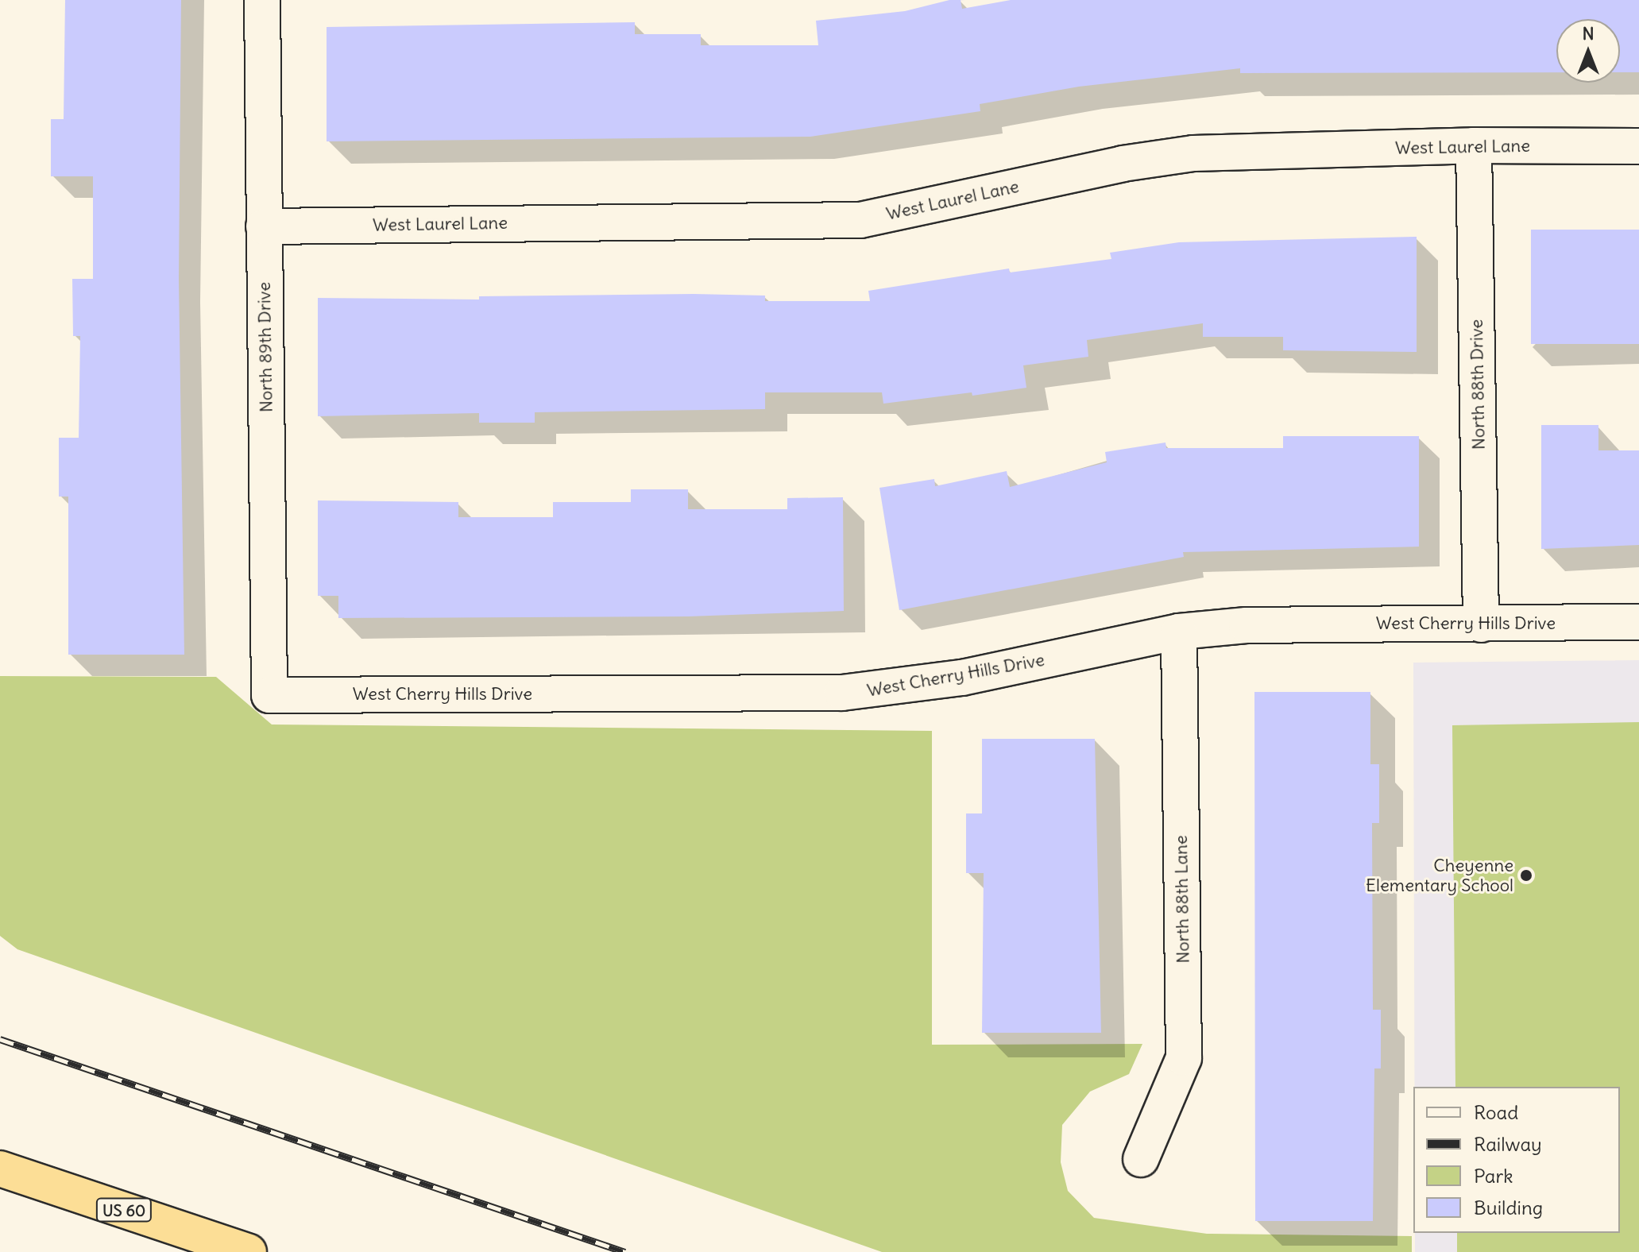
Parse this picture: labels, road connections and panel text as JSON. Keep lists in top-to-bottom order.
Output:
{
  "streets": {
    "highway": ["US 60"],
    "street": [
      "West Laurel Lane",
      "North 89th Drive",
      "North 88th Drive",
      "West Cherry Hills Drive",
      "North 88th Lane"
    ]
  },
  "crossings": [
    ["West Laurel Lane", "North 89th Drive"],
    ["West Laurel Lane", "North 88th Drive"],
    ["North 89th Drive", "West Cherry Hills Drive"],
    ["North 88th Drive", "West Cherry Hills Drive"],
    ["West Cherry Hills Drive", "North 88th Lane"]
  ],
  "places": ["Cheyenne Elementary School"],
  "legend": [
    "Road",
    "Railway",
    "Park",
    "Building"
  ],
  "north": "top"
}
